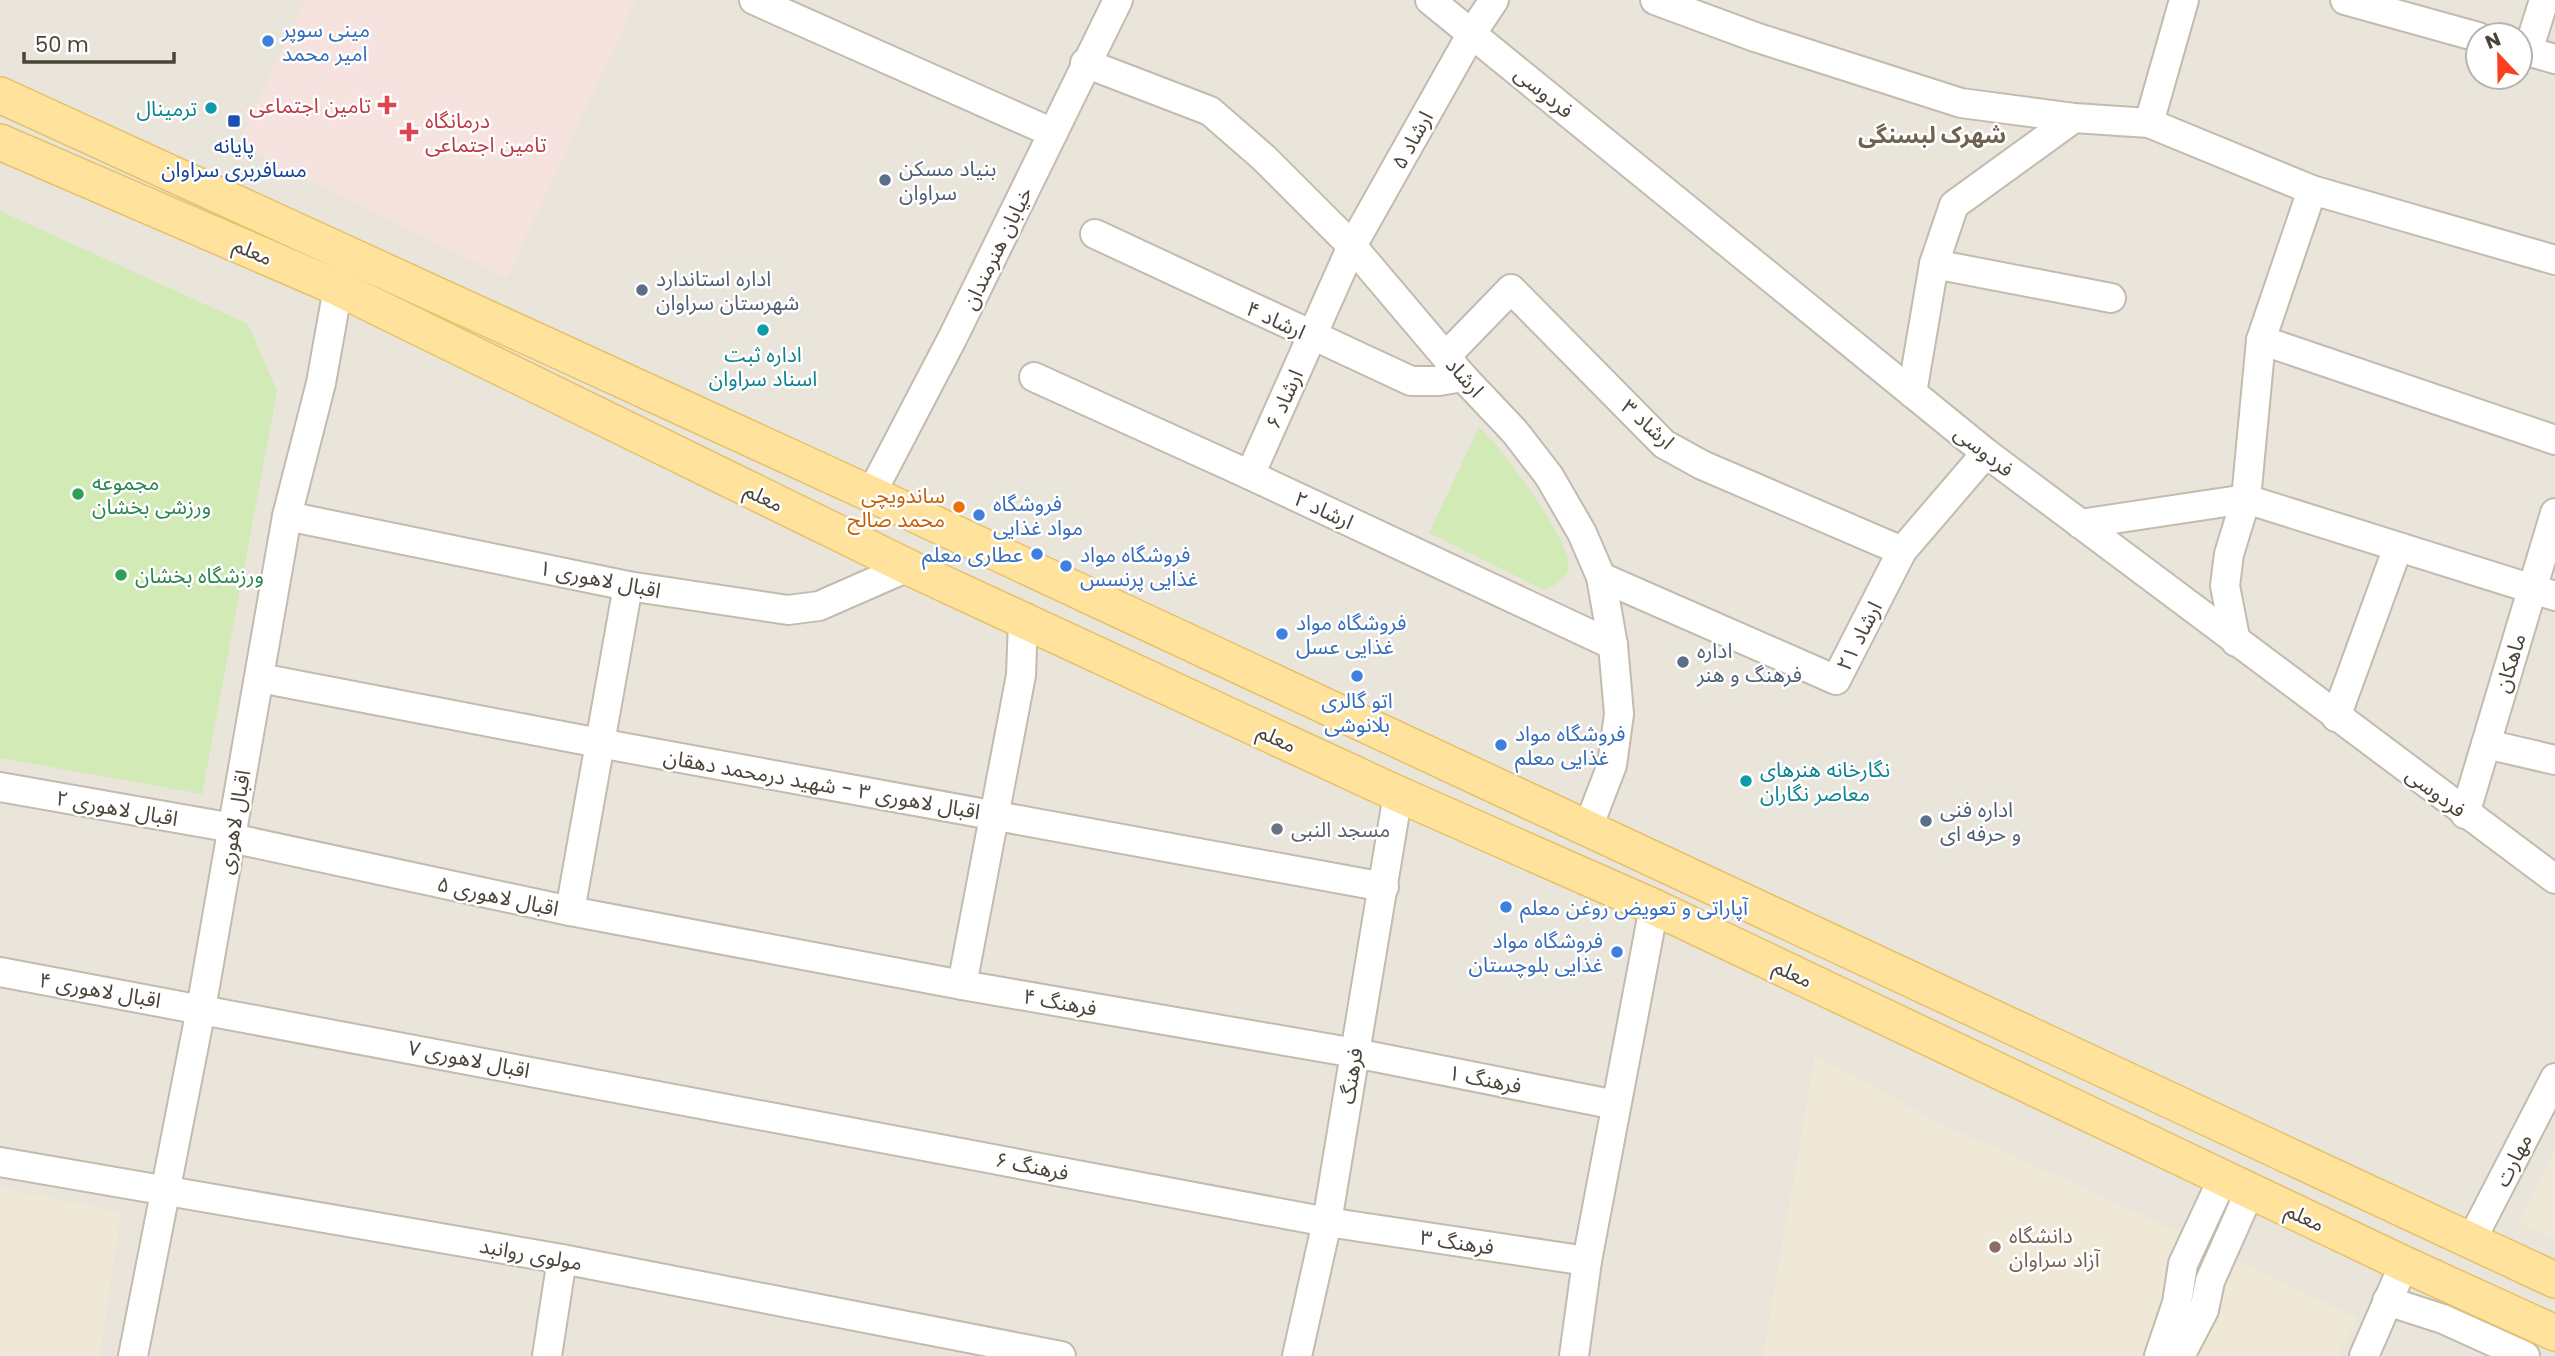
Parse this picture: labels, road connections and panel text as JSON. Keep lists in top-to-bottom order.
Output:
{
  "streets": {
    "main road": ["معلم"],
    "street": [
      "فردوسی",
      "ارشاد ۵",
      "خیابان هنرمندان",
      "ارشاد ۴",
      "ارشاد",
      "ارشاد ۶",
      "ارشاد ۳",
      "ارشاد ۲",
      "اقبال لاهوری ۱",
      "ارشاد ۲۱",
      "ماهکان",
      "اقبال لاهوری ۳ - شهید درمحمد دهقان",
      "اقبال لاهوری ۲",
      "اقبال لاهوری",
      "اقبال لاهوری ۵",
      "اقبال لاهوری ۴",
      "فرهنگ ۴",
      "اقبال لاهوری ۷",
      "فرهنگ",
      "فرهنگ ۱",
      "مهارت",
      "فرهنگ ۶",
      "فرهنگ ۳",
      "مولوی روانبد"
    ]
  },
  "crossings": [
    ["فردوسی", "ارشاد ۵"],
    ["فردوسی", "ارشاد ۲۱"],
    ["فردوسی", "ماهکان"],
    ["ارشاد ۵", "ارشاد"],
    ["ارشاد ۵", "ارشاد ۶"],
    ["خیابان هنرمندان", "معلم"],
    ["خیابان هنرمندان", "ارشاد"],
    ["معلم", "ارشاد"],
    ["معلم", "اقبال لاهوری ۱"],
    ["معلم", "اقبال لاهوری"],
    ["معلم", "فرهنگ"],
    ["معلم", "مهارت"],
    ["ارشاد ۴", "ارشاد"],
    ["ارشاد ۴", "ارشاد ۶"],
    ["ارشاد ۴", "ارشاد ۳"],
    ["ارشاد", "ارشاد ۶"],
    ["ارشاد", "ارشاد ۳"],
    ["ارشاد", "ارشاد ۲"],
    ["ارشاد", "ارشاد ۲۱"],
    ["ارشاد ۶", "ارشاد ۲"],
    ["ارشاد ۳", "ارشاد ۲۱"],
    ["اقبال لاهوری ۱", "اقبال لاهوری"],
    ["اقبال لاهوری ۳ - شهید درمحمد دهقان", "اقبال لاهوری"],
    ["اقبال لاهوری ۳ - شهید درمحمد دهقان", "فرهنگ"],
    ["اقبال لاهوری ۲", "اقبال لاهوری"],
    ["اقبال لاهوری ۲", "اقبال لاهوری ۵"],
    ["اقبال لاهوری", "اقبال لاهوری ۵"],
    ["اقبال لاهوری", "اقبال لاهوری ۴"],
    ["اقبال لاهوری", "اقبال لاهوری ۷"],
    ["اقبال لاهوری", "مولوی روانبد"],
    ["اقبال لاهوری ۵", "فرهنگ ۴"],
    ["اقبال لاهوری ۴", "اقبال لاهوری ۷"],
    ["فرهنگ ۴", "فرهنگ"],
    ["فرهنگ ۴", "فرهنگ ۱"],
    ["اقبال لاهوری ۷", "فرهنگ ۶"],
    ["فرهنگ", "فرهنگ ۱"],
    ["فرهنگ", "فرهنگ ۶"],
    ["فرهنگ", "فرهنگ ۳"],
    ["فرهنگ ۶", "فرهنگ ۳"]
  ],
  "districts": ["شهرک لبسنگی"],
  "places": {
    "other": [
      "مینی سوپر امیر محمد",
      "ترمینال",
      "بنیاد مسکن سراوان",
      "اداره استاندارد شهرستان سراوان",
      "اداره ثبت اسناد سراوان",
      "مجموعه ورزشی بخشان",
      "ساندویچی محمد صالح",
      "فروشگاه مواد غذایی",
      "عطاری معلم",
      "فروشگاه مواد غذایی پرنسس",
      "ورزشگاه بخشان",
      "فروشگاه مواد غذایی عسل",
      "اداره فرهنگ و هنر",
      "اتو گالری بلانوشی",
      "فروشگاه مواد غذایی معلم",
      "نگارخانه هنرهای معاصر نگاران",
      "اداره فنی و حرفه ای",
      "مسجد النبی",
      "آپاراتی و تعویض روغن معلم",
      "فروشگاه مواد غذایی بلوچستان",
      "دانشگاه آزاد سراوان"
    ],
    "health": ["تامین اجتماعی", "درمانگاه تامین اجتماعی"],
    "transit": ["پایانه مسافربری سراوان"]
  },
  "scale_bar": "50 m",
  "north": "top"
}
